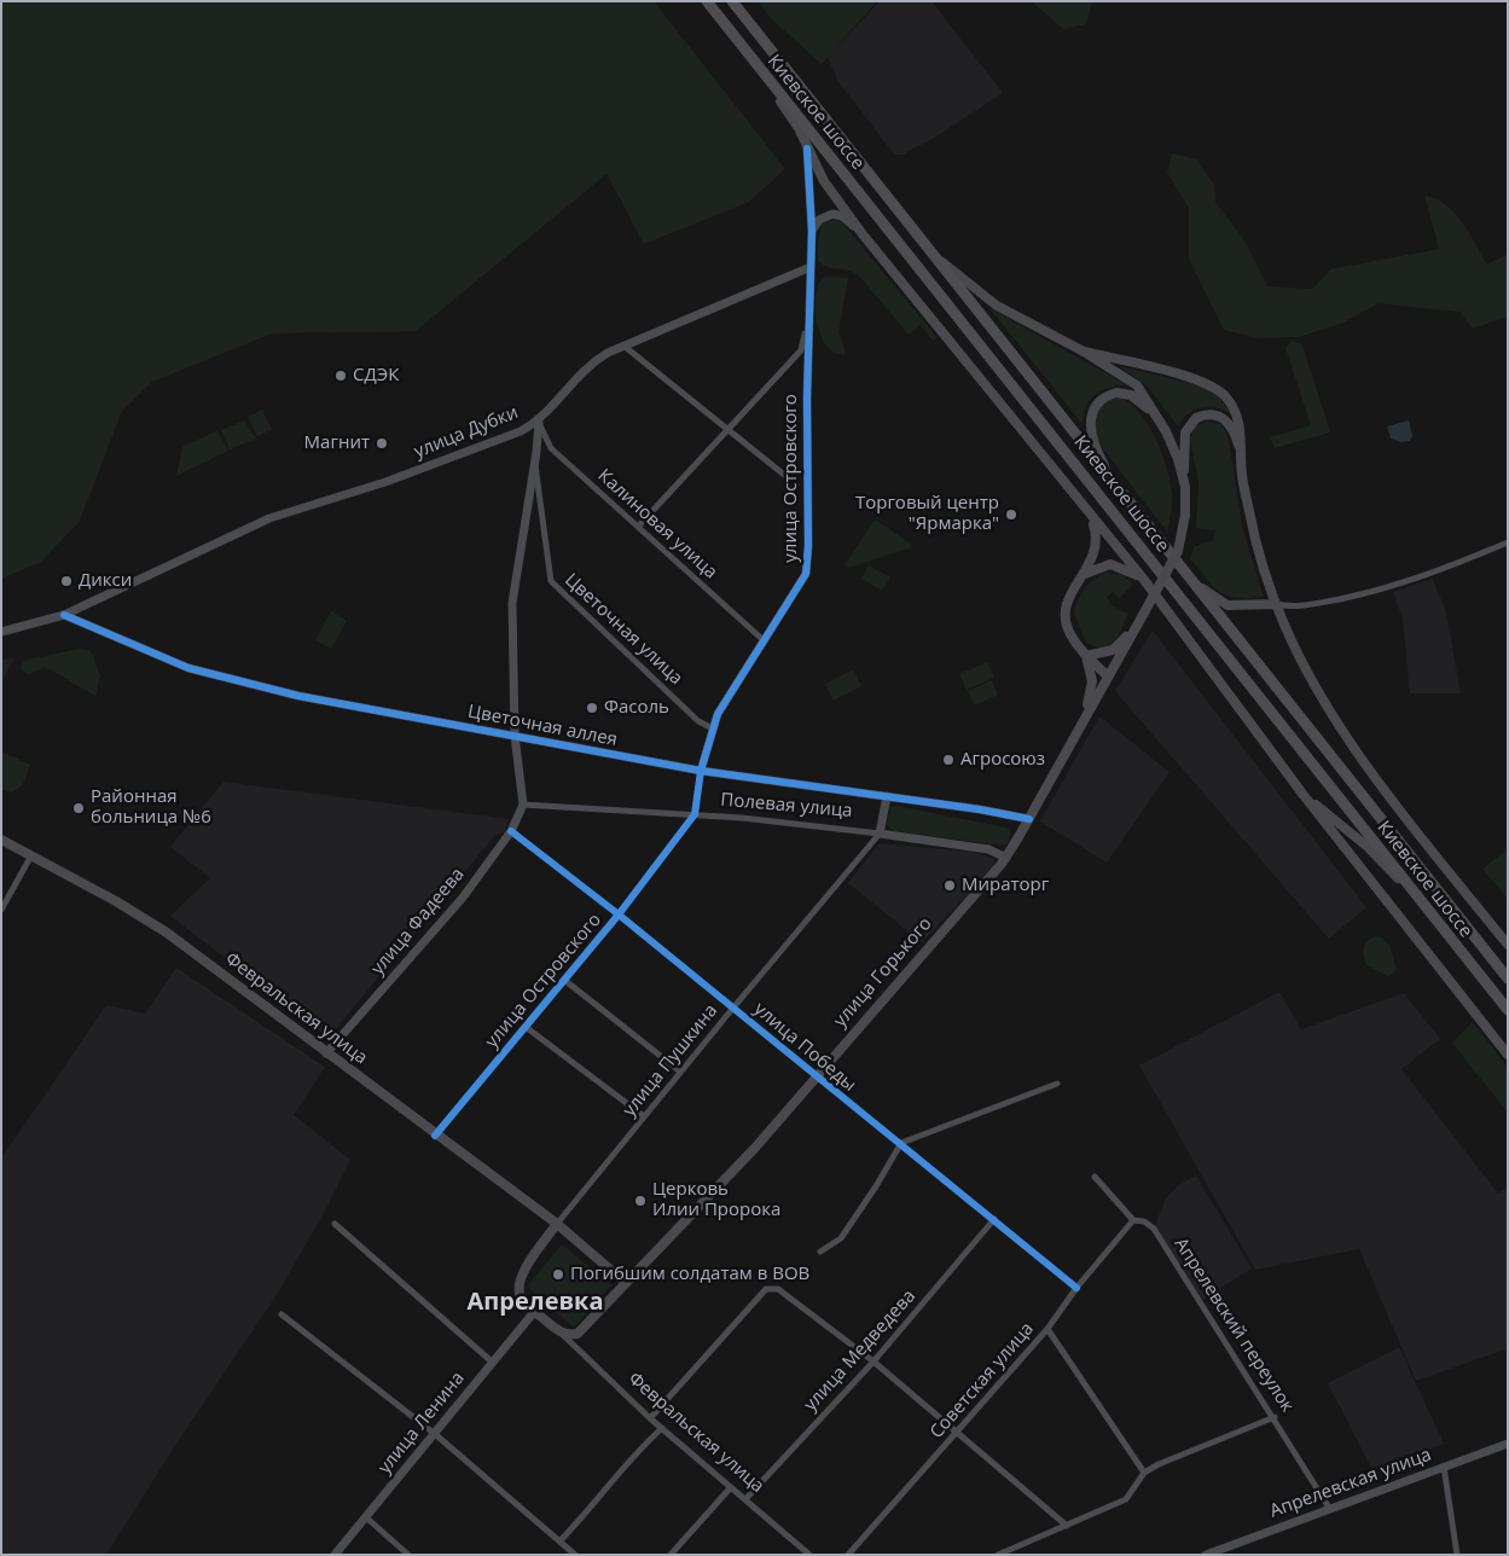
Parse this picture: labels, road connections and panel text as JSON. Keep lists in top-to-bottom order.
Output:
{
  "streets": {
    "highway": ["Киевское шоссе"],
    "main road": ["улица Горького", "Февральская улица"],
    "street": [
      "улица Дубки",
      "улица Островского",
      "Калиновая улица",
      "Цветочная улица",
      "Цветочная аллея",
      "Полевая улица",
      "улица Фадеева",
      "улица Победы",
      "улица Пушкина",
      "Апрелевский переулок",
      "улица Медведева",
      "Советская улица",
      "улица Ленина",
      "Апрелевская улица"
    ]
  },
  "crossings": [
    ["улица Дубки", "улица Островского"],
    ["улица Дубки", "Калиновая улица"],
    ["улица Дубки", "Цветочная аллея"],
    ["улица Островского", "Калиновая улица"],
    ["улица Островского", "Цветочная улица"],
    ["улица Островского", "Цветочная аллея"],
    ["улица Островского", "Полевая улица"],
    ["улица Островского", "Февральская улица"],
    ["улица Островского", "улица Победы"],
    ["Цветочная аллея", "улица Горького"],
    ["Полевая улица", "улица Фадеева"],
    ["Полевая улица", "улица Горького"],
    ["Полевая улица", "улица Пушкина"],
    ["улица Фадеева", "Февральская улица"],
    ["улица Фадеева", "улица Победы"],
    ["улица Горького", "Февральская улица"],
    ["улица Горького", "улица Победы"],
    ["Февральская улица", "улица Пушкина"],
    ["Февральская улица", "улица Медведева"],
    ["улица Победы", "улица Пушкина"],
    ["улица Победы", "улица Медведева"],
    ["улица Победы", "Советская улица"],
    ["Апрелевский переулок", "Советская улица"],
    ["Апрелевский переулок", "Апрелевская улица"]
  ],
  "districts": ["Апрелевка"],
  "places": [
    "СДЭК",
    "Магнит",
    "Торговый центр \"Ярмарка\"",
    "Дикси",
    "Фасоль",
    "Агросоюз",
    "Районная больница №6",
    "Мираторг",
    "Церковь Илии Пророка",
    "Погибшим солдатам в ВОВ"
  ]
}
